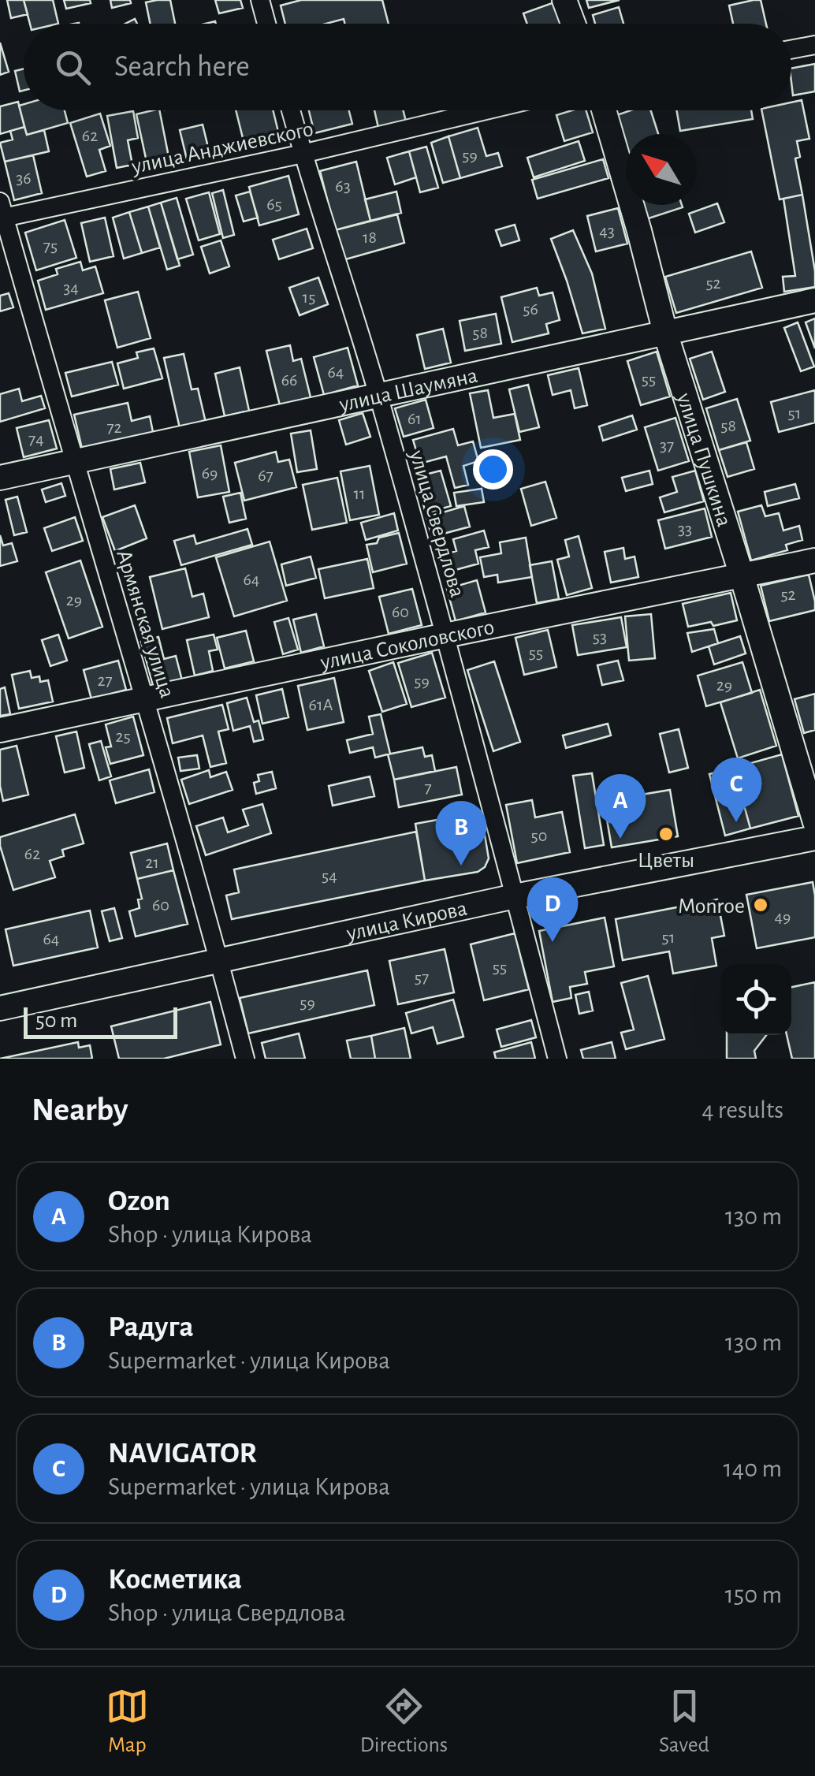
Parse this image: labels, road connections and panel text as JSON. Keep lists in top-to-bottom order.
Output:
{
  "streets": {
    "street": [
      "улица Анджиевского",
      "улица Шаумяна",
      "улица Пушкина",
      "улица Свердлова",
      "Армянская улица",
      "улица Соколовского",
      "улица Кирова"
    ]
  },
  "crossings": [
    ["улица Анджиевского", "улица Свердлова"],
    ["улица Анджиевского", "Армянская улица"],
    ["улица Шаумяна", "улица Пушкина"],
    ["улица Шаумяна", "улица Свердлова"],
    ["улица Шаумяна", "Армянская улица"],
    ["улица Пушкина", "улица Соколовского"],
    ["улица Свердлова", "улица Соколовского"],
    ["улица Свердлова", "улица Кирова"],
    ["Армянская улица", "улица Соколовского"],
    ["Армянская улица", "улица Кирова"]
  ],
  "places": ["Цветы", "Monroe"],
  "house_numbers": [
    "62",
    "59",
    "36",
    "63",
    "65",
    "43",
    "18",
    "75",
    "52",
    "34",
    "15",
    "56",
    "58",
    "64",
    "55",
    "66",
    "51",
    "61",
    "58",
    "72",
    "74",
    "37",
    "69",
    "67",
    "11",
    "33",
    "64",
    "52",
    "29",
    "60",
    "53",
    "55",
    "27",
    "59",
    "29",
    "61А",
    "25",
    "7",
    "50",
    "62",
    "21",
    "54",
    "60",
    "49",
    "51",
    "64",
    "55",
    "57",
    "59"
  ],
  "scale_bar": "50 m",
  "north": "top left",
  "page": {
    "search": "Search here",
    "pins": [
      "C",
      "A",
      "B",
      "D"
    ],
    "scale": "50 m",
    "heading": ["Nearby", "4 results"],
    "list": [
      {
        "mark": "A",
        "name": "Ozon",
        "note": "Shop · улица Кирова",
        "value": "130 m"
      },
      {
        "mark": "B",
        "name": "Радуга",
        "note": "Supermarket · улица Кирова",
        "value": "130 m"
      },
      {
        "mark": "C",
        "name": "NAVIGATOR",
        "note": "Supermarket · улица Кирова",
        "value": "140 m"
      },
      {
        "mark": "D",
        "name": "Косметика",
        "note": "Shop · улица Свердлова",
        "value": "150 m"
      }
    ],
    "nav": ["Map", "Directions", "Saved"]
  }
}
